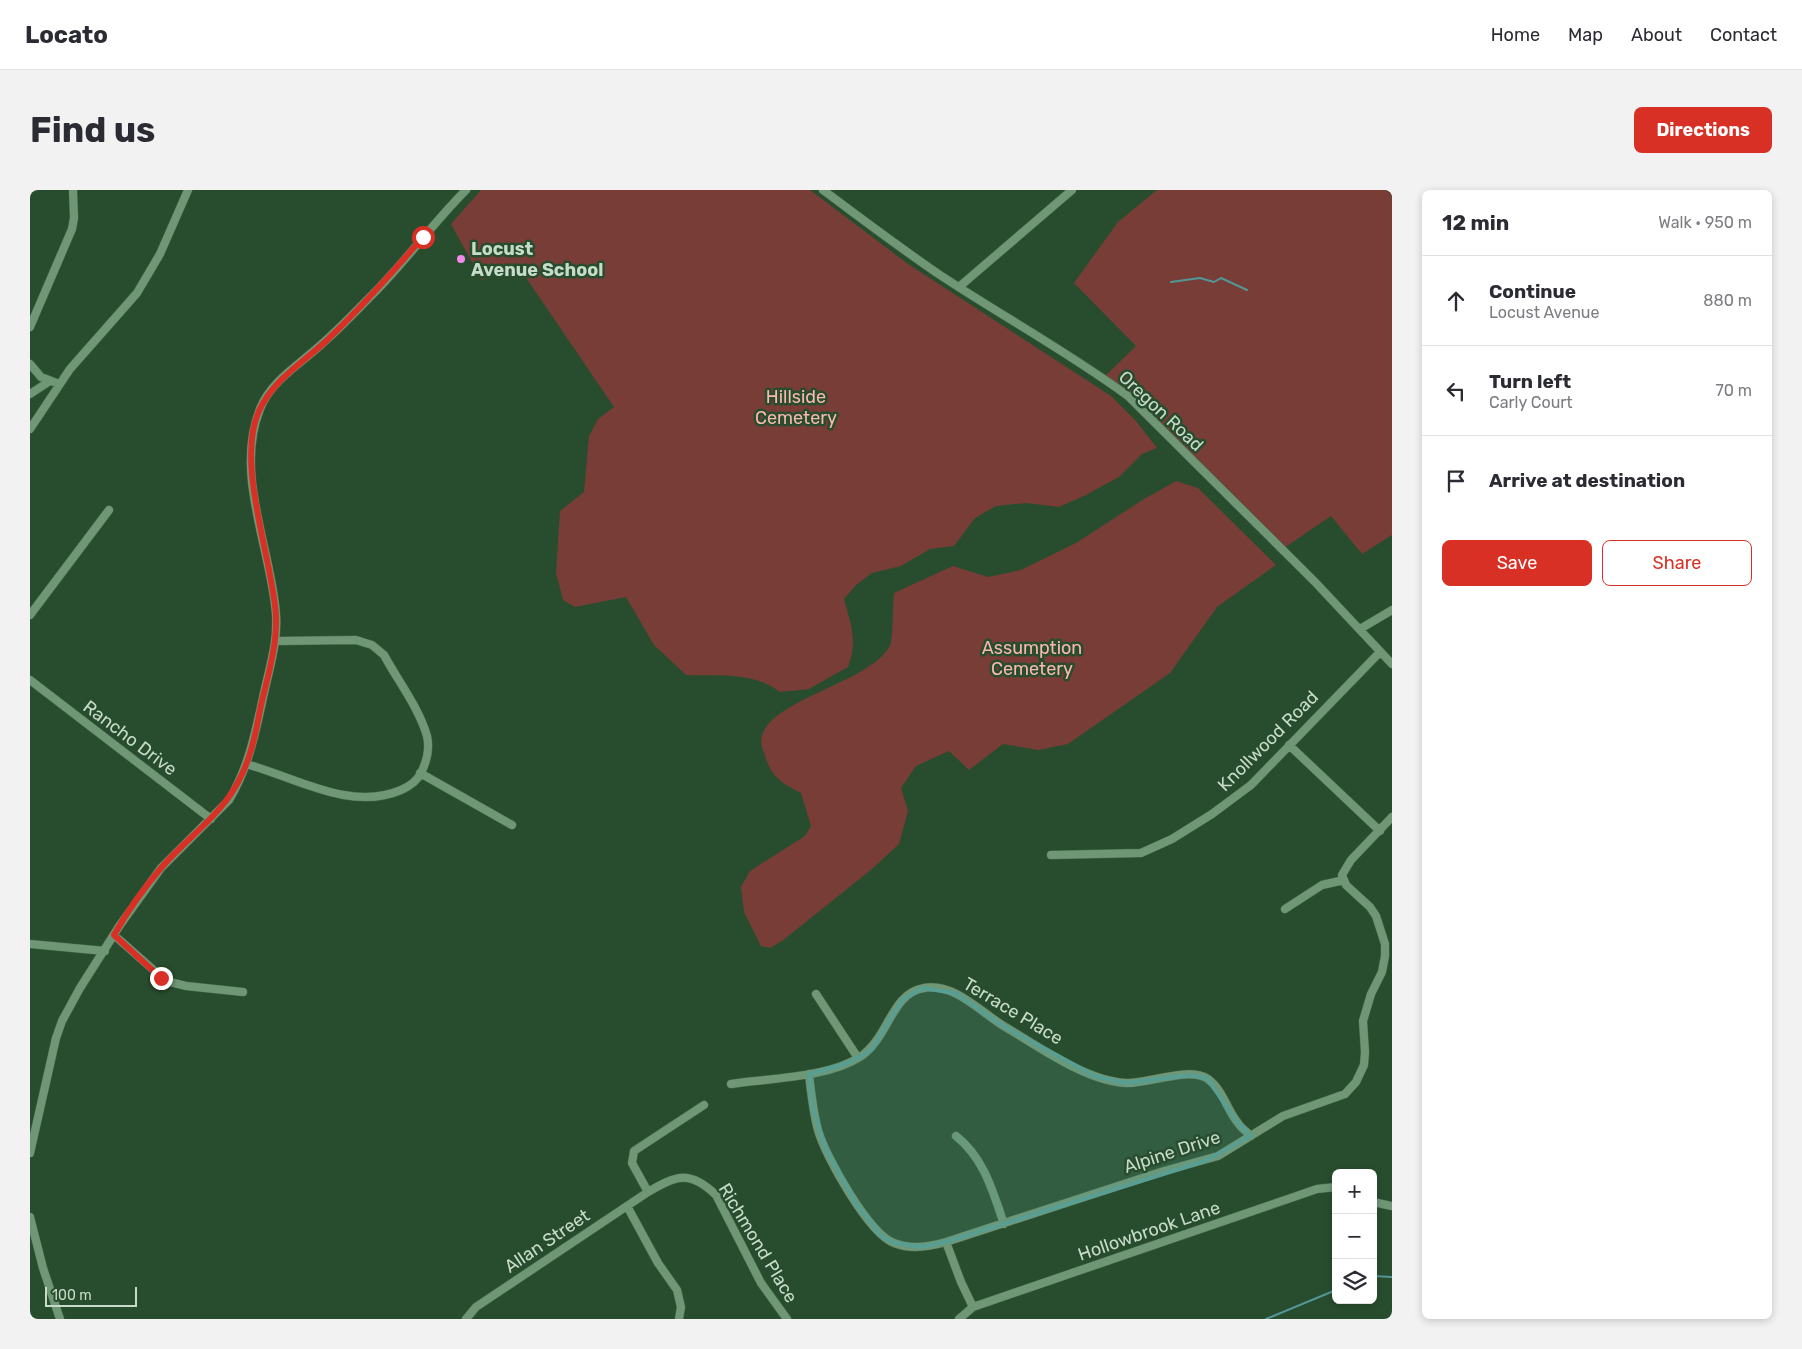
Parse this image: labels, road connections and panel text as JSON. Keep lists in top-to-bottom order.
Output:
{
  "streets": {
    "street": [
      "Oregon Road",
      "Rancho Drive",
      "Knollwood Road",
      "Terrace Place",
      "Alpine Drive",
      "Hollowbrook Lane",
      "Allan Street",
      "Richmond Place"
    ]
  },
  "crossings": [
    ["Oregon Road", "Knollwood Road"],
    ["Terrace Place", "Alpine Drive"],
    ["Allan Street", "Richmond Place"]
  ],
  "parks": ["Hillside Cemetery", "Assumption Cemetery"],
  "places": ["Locust Avenue School"],
  "scale_bar": "100 m",
  "page": {
    "header": "Locato",
    "nav": [
      "Home",
      "Map",
      "About",
      "Contact"
    ],
    "buttons": [
      "Directions",
      ["Save", "Share"]
    ],
    "title": "Find us",
    "heading": ["12 min", "Walk · 950 m"],
    "list": [
      ["Continue", "Locust Avenue", "880 m"],
      ["Turn left", "Carly Court", "70 m"],
      "Arrive at destination"
    ],
    "map_buttons": ["+", "−"],
    "scale": "100 m"
  }
}
